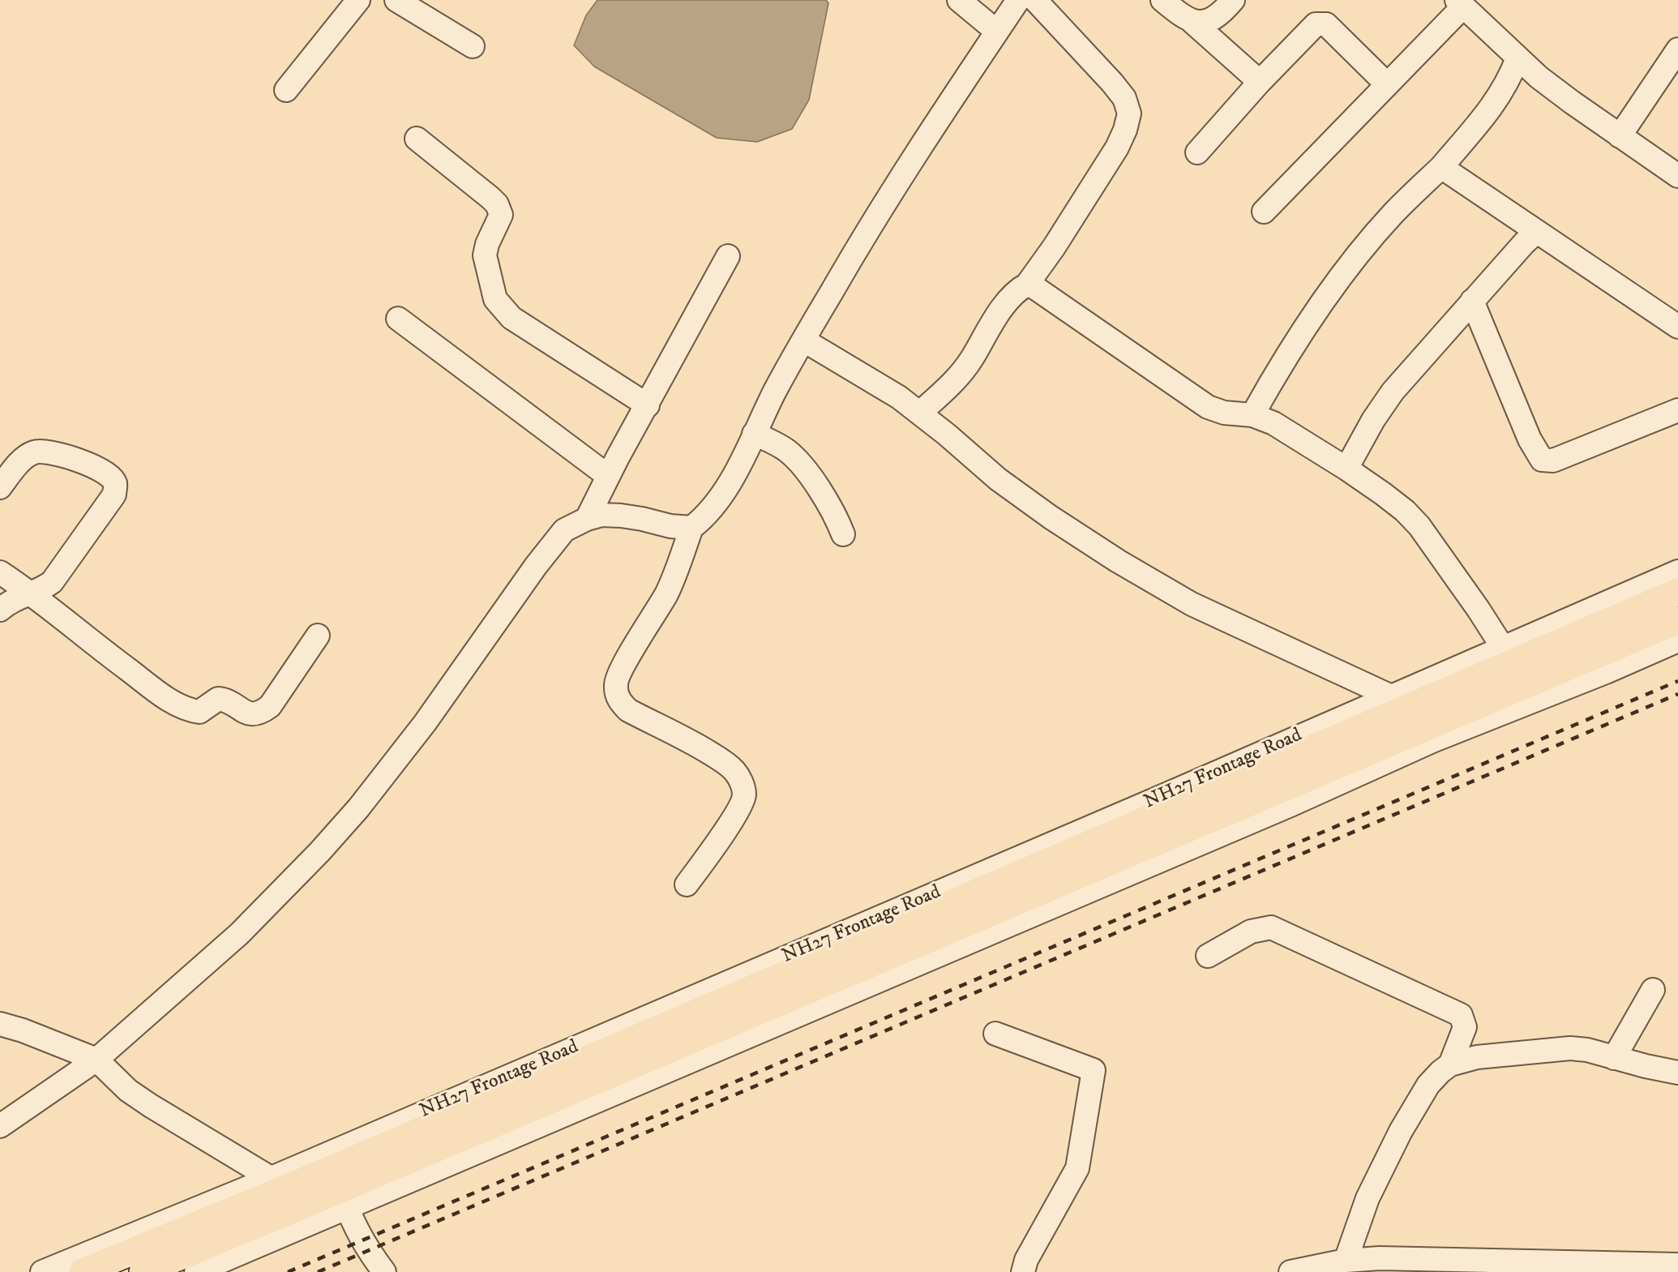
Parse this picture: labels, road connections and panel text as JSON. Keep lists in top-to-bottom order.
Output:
{
  "streets": {
    "street": ["NH27 Frontage Road"]
  }
}
